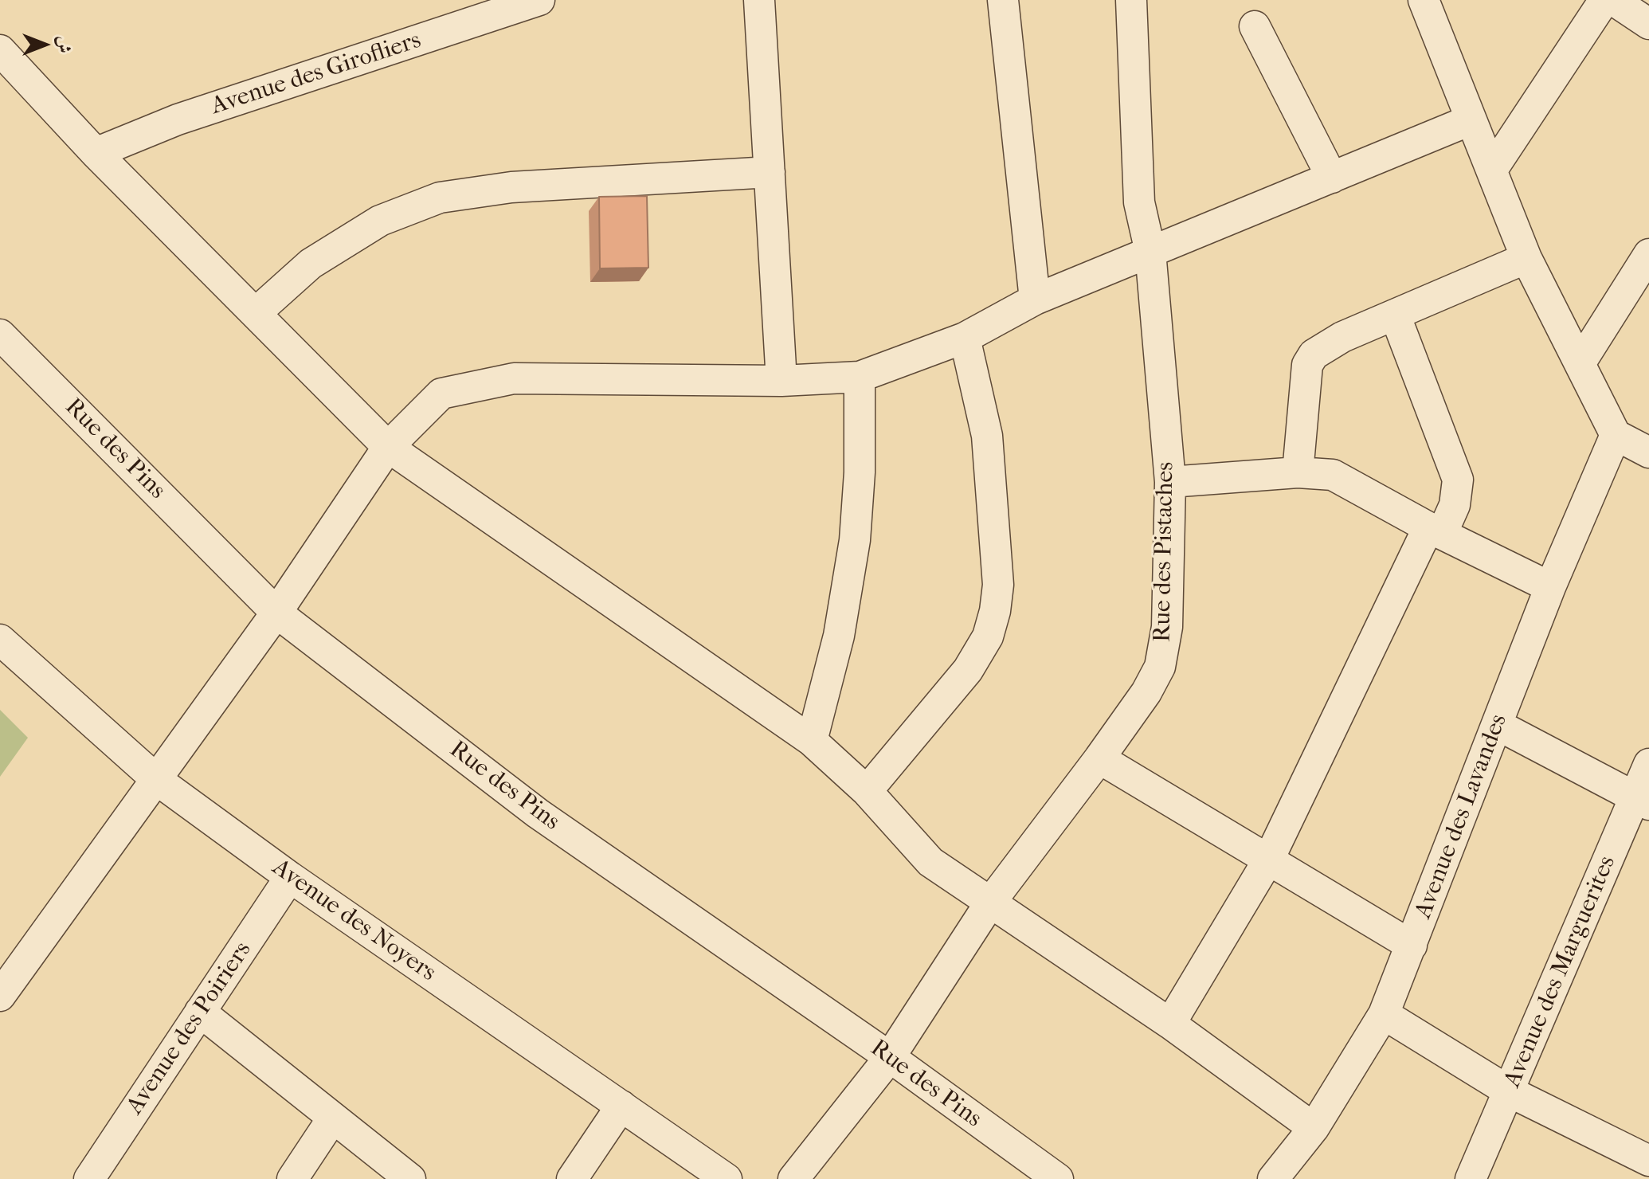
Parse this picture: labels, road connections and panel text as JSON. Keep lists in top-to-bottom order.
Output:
{
  "streets": {
    "street": [
      "Avenue des Girofliers",
      "Rue des Pins",
      "Rue des Pistaches",
      "Avenue des Lavandes",
      "Avenue des Noyers",
      "Avenue des Marguerites",
      "Avenue des Poiriers"
    ]
  },
  "crossings": [
    ["Rue des Pins", "Rue des Pistaches"],
    ["Avenue des Noyers", "Avenue des Poiriers"]
  ],
  "north": "right"
}
